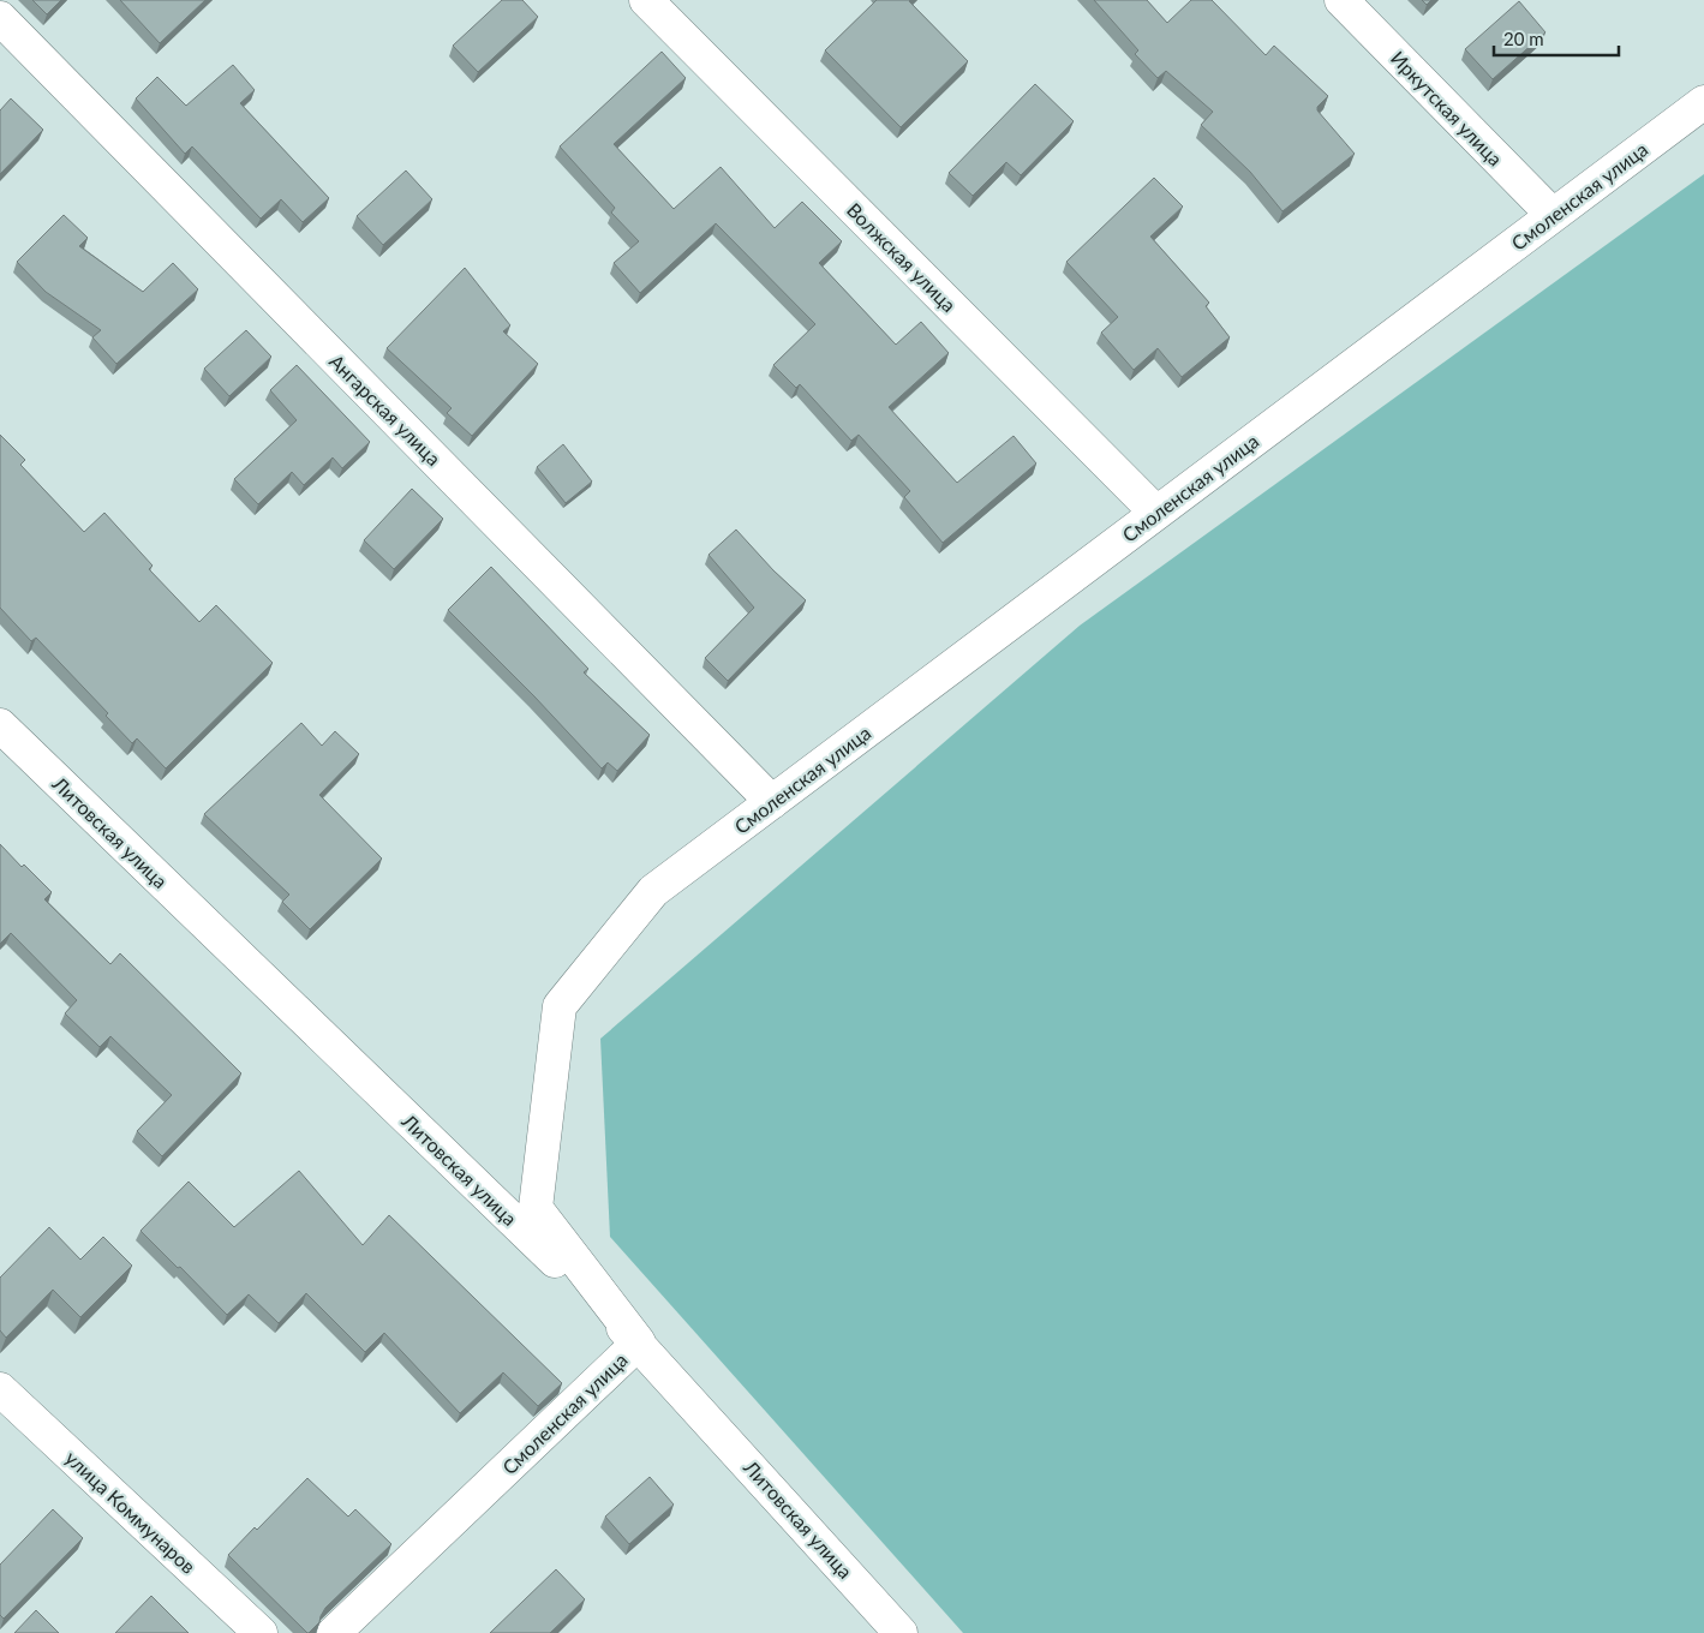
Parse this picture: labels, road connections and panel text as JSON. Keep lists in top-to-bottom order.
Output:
{
  "streets": {
    "street": [
      "Иркутская улица",
      "Смоленская улица",
      "Волжская улица",
      "Ангарская улица",
      "Литовская улица",
      "улица Коммунаров"
    ]
  },
  "crossings": [
    ["Иркутская улица", "Смоленская улица"],
    ["Смоленская улица", "Волжская улица"],
    ["Смоленская улица", "Ангарская улица"],
    ["Смоленская улица", "Литовская улица"]
  ],
  "scale_bar": "20 m"
}
